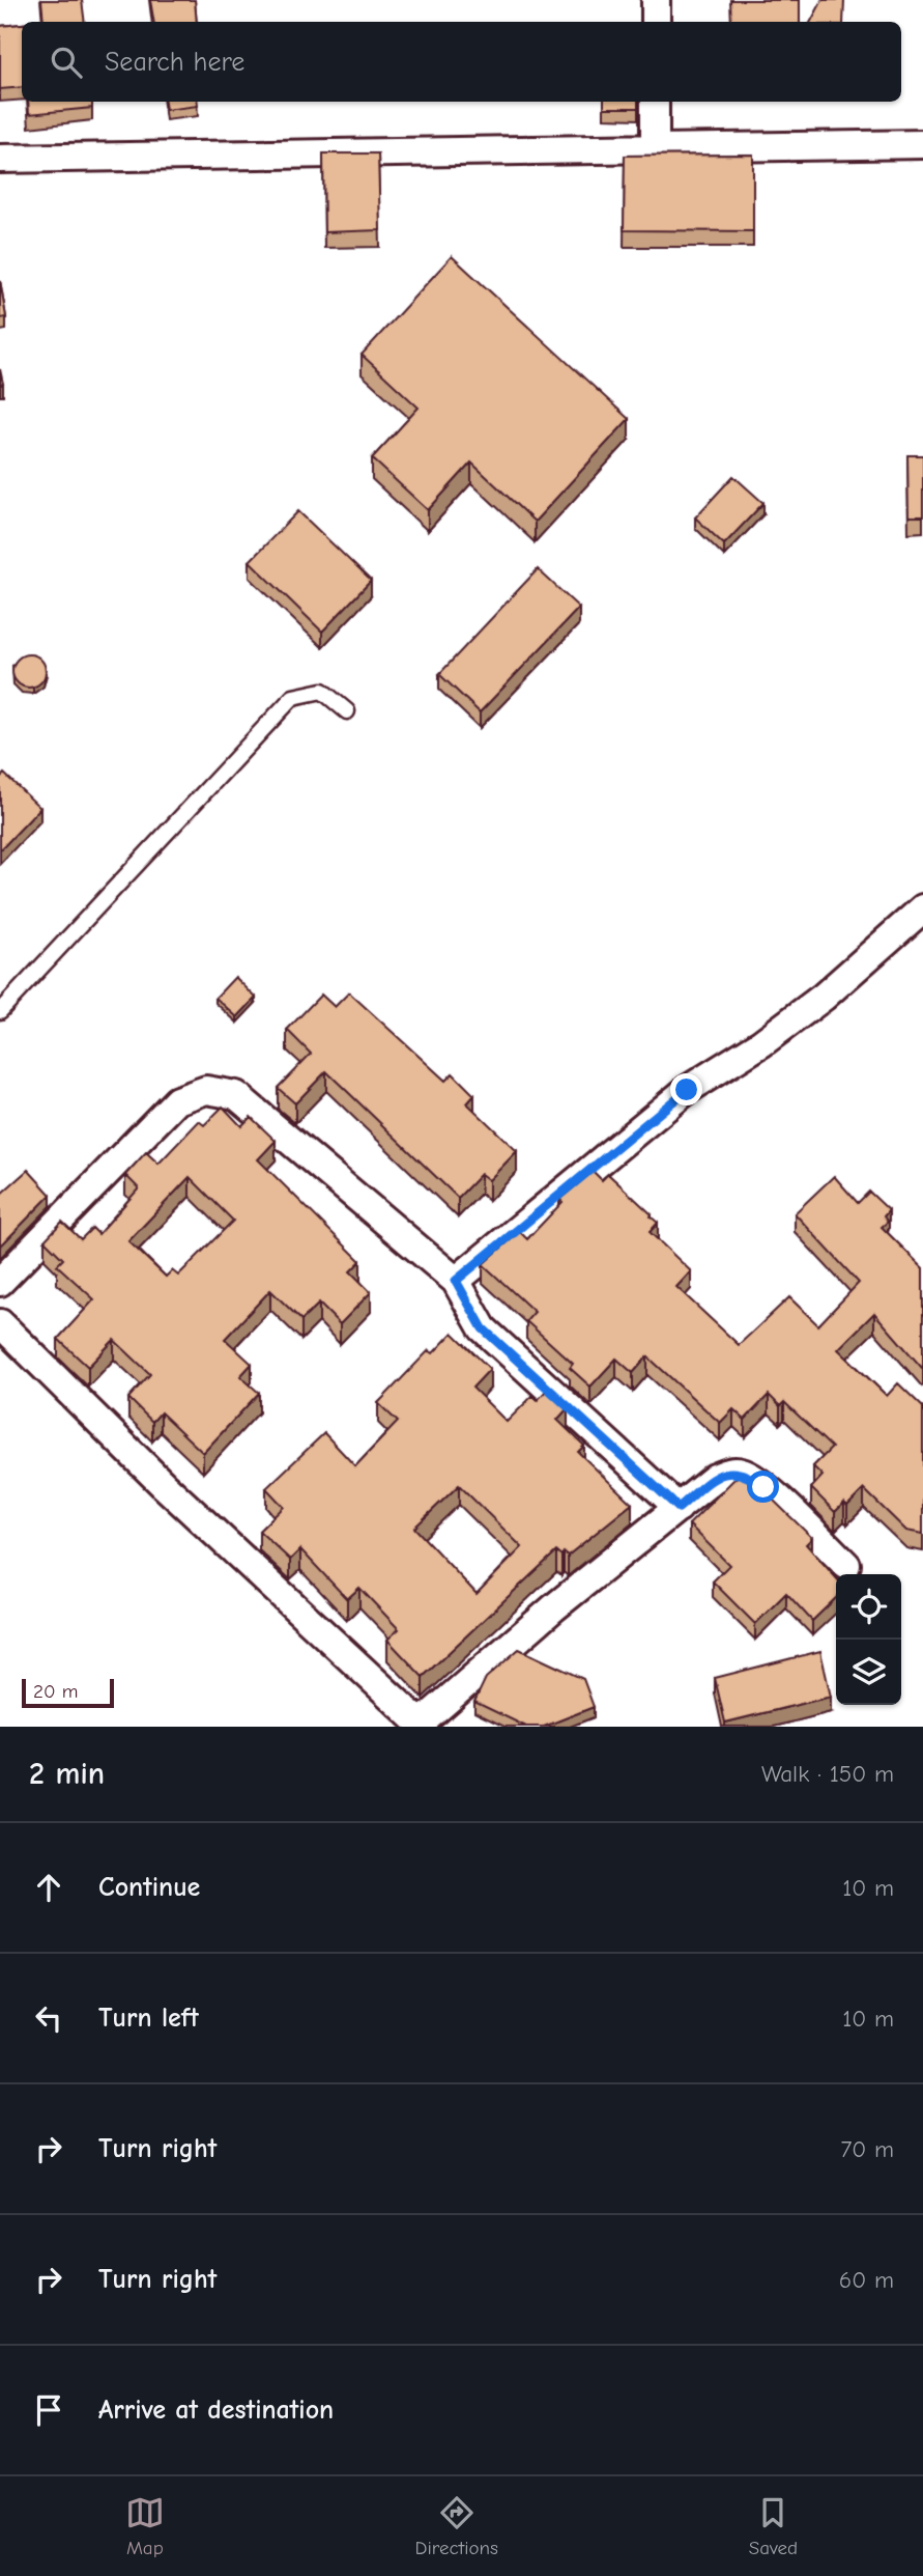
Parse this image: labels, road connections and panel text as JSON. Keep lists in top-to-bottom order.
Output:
{
  "scale_bar": "20 m",
  "page": {
    "search": "Search here",
    "scale": "20 m",
    "heading": ["2 min", "Walk · 150 m"],
    "list": [
      ["Continue", "10 m"],
      ["Turn left", "10 m"],
      ["Turn right", "70 m"],
      ["Turn right", "60 m"],
      "Arrive at destination"
    ],
    "nav": ["Map", "Directions", "Saved"]
  }
}
